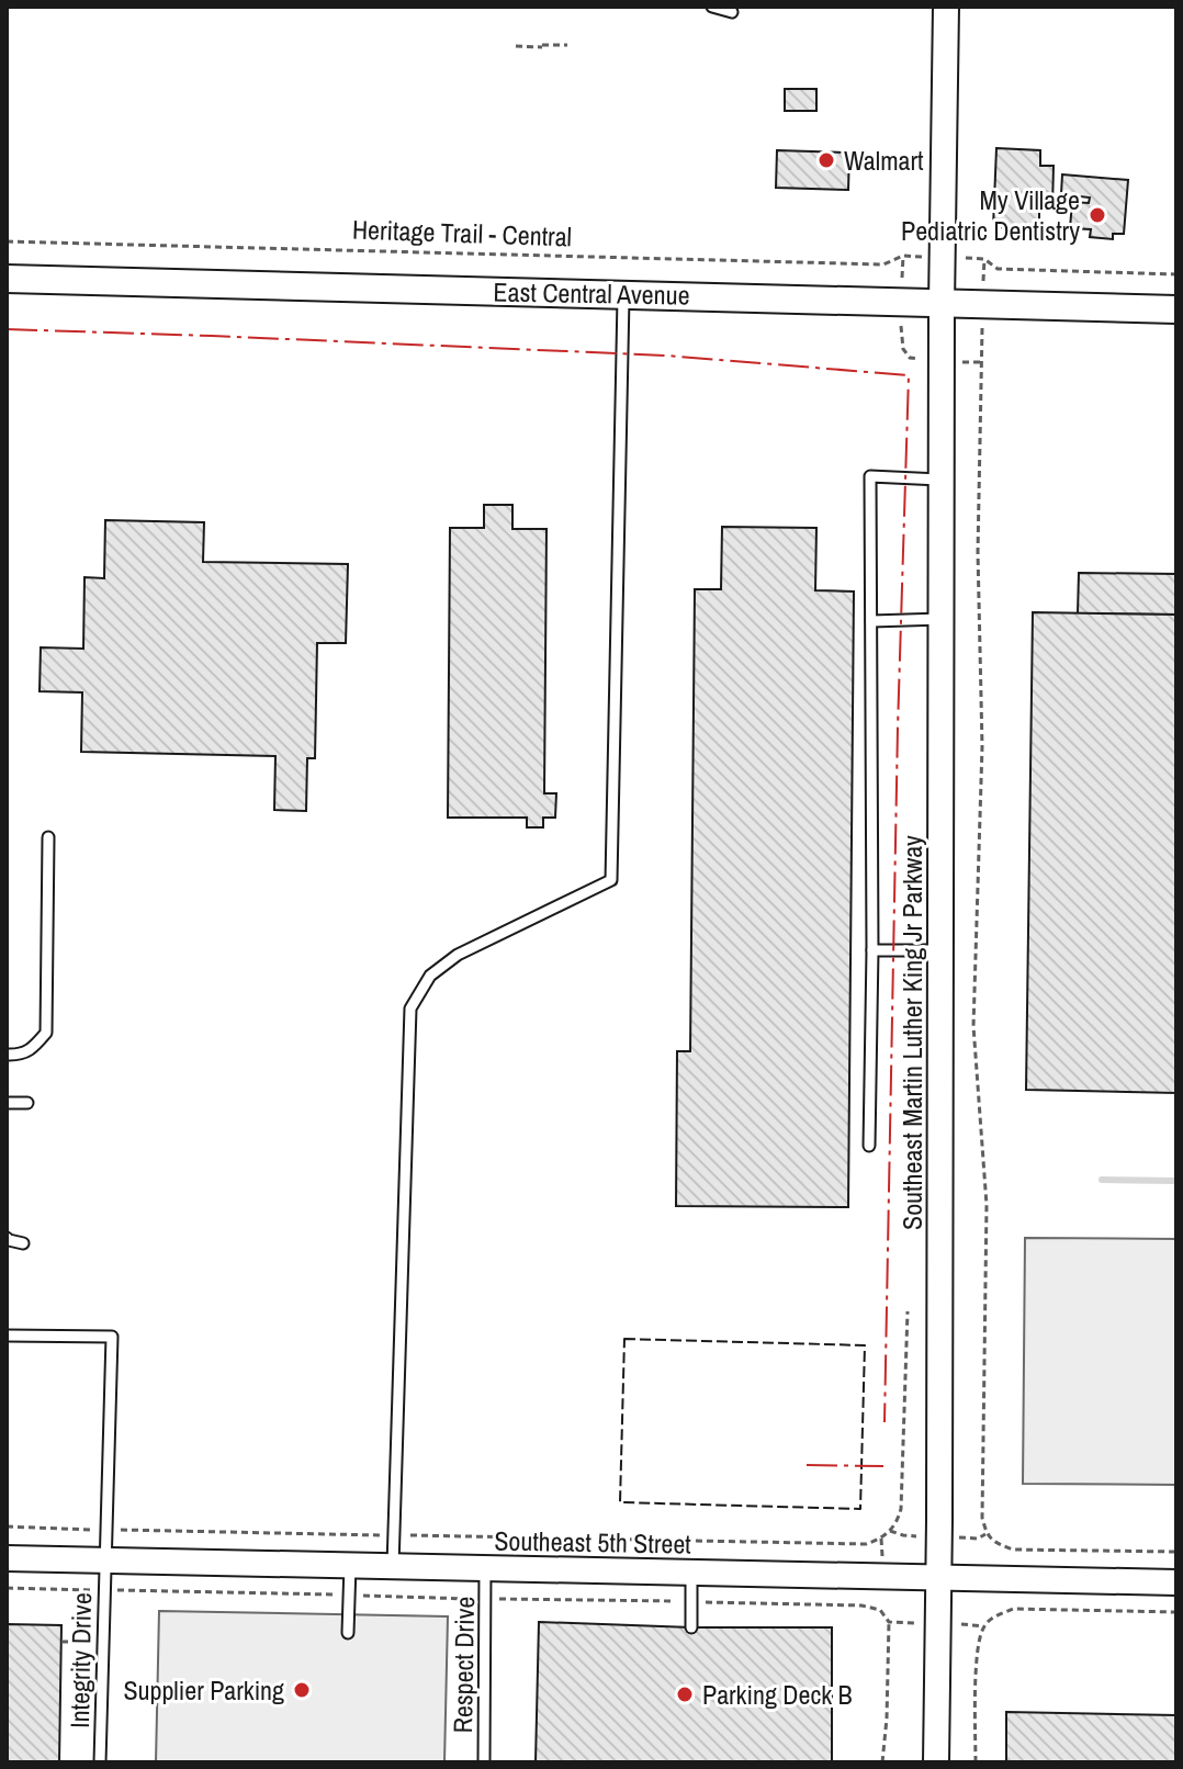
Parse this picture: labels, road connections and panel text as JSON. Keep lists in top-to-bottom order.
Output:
{
  "streets": {
    "main road": ["East Central Avenue"],
    "street": ["Southeast Martin Luther King Jr Parkway", "Southeast 5th Street"],
    "lane": ["Integrity Drive", "Respect Drive"],
    "path": ["Heritage Trail - Central"]
  },
  "crossings": [
    ["East Central Avenue", "Southeast Martin Luther King Jr Parkway"],
    ["Southeast Martin Luther King Jr Parkway", "Southeast 5th Street"],
    ["Southeast 5th Street", "Integrity Drive"],
    ["Southeast 5th Street", "Respect Drive"]
  ],
  "places": [
    "Walmart",
    "My Village Pediatric Dentistry",
    "Supplier Parking",
    "Parking Deck B"
  ]
}
